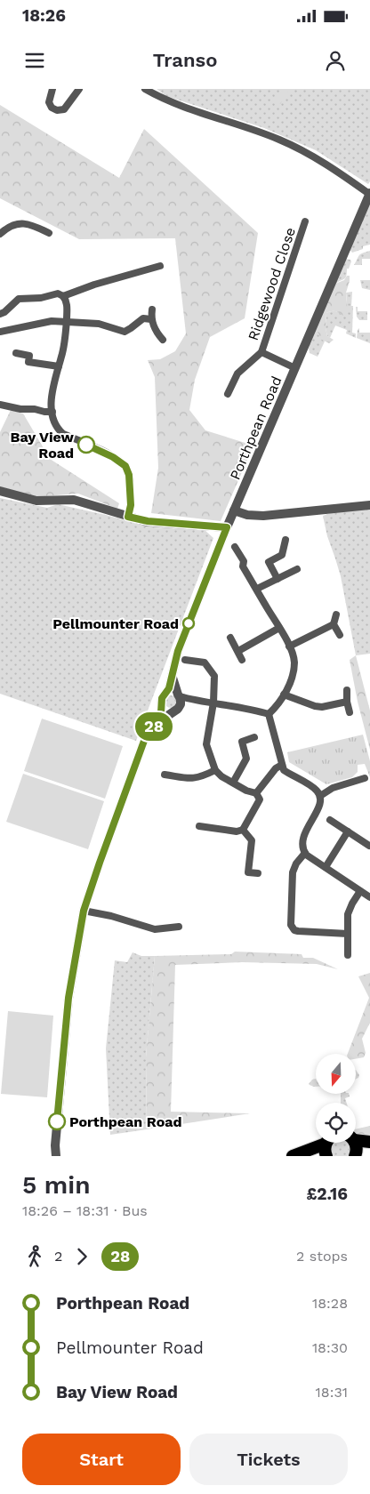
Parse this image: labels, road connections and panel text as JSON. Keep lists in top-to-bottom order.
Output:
{
  "streets": {
    "street": ["Ridgewood Close", "Porthpean Road"]
  },
  "places": ["Bay View Road", "Pellmounter Road", "Porthpean Road"],
  "lines": ["bus line 28"],
  "north": "bottom",
  "page": {
    "status": "18:26",
    "header": "Transo",
    "on_map": "28",
    "heading": ["5 min", "18:26 – 18:31 · Bus", "£2.16"],
    "legs": ["2", "28", "2 stops"],
    "list": [
      {
        "name": "Porthpean Road",
        "value": "18:28"
      },
      {
        "name": "Pellmounter Road",
        "value": "18:30"
      },
      {
        "name": "Bay View Road",
        "value": "18:31"
      }
    ],
    "buttons": ["Start", "Tickets"]
  }
}
